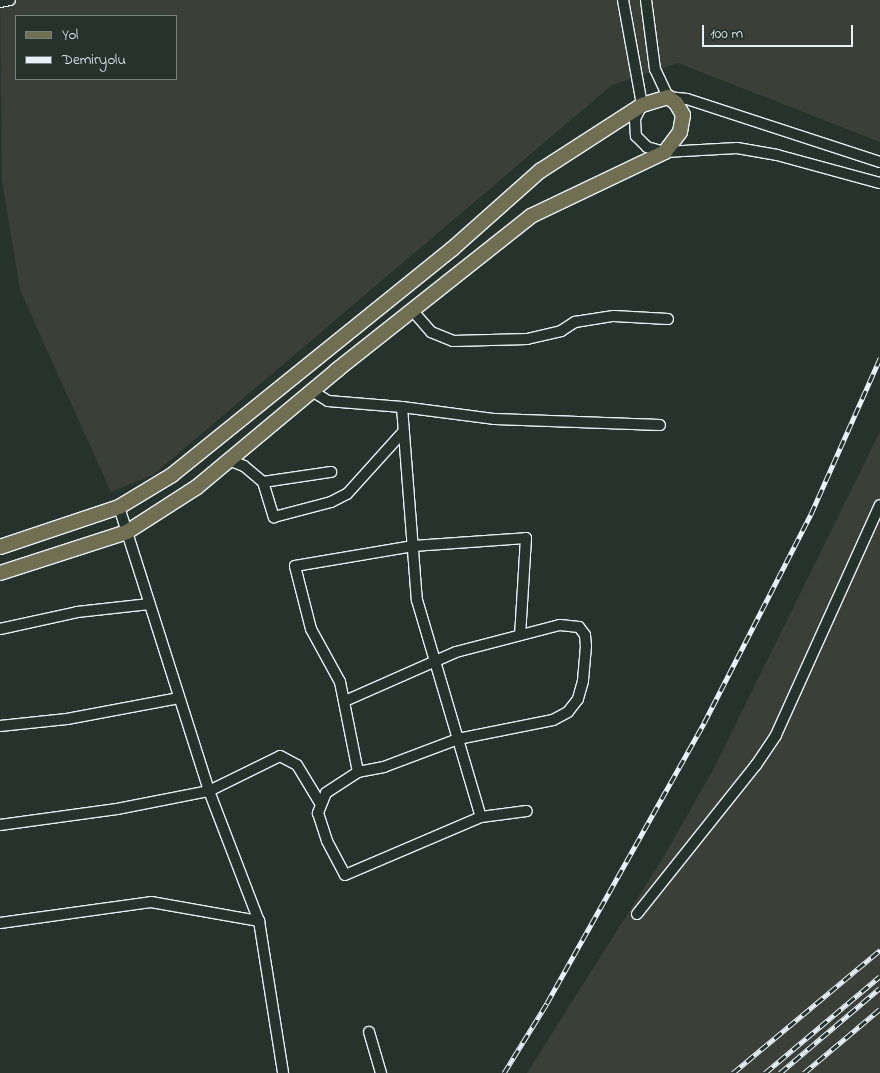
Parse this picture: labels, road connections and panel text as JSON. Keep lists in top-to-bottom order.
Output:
{
  "legend": ["Yol", "Demiryolu"],
  "scale_bar": "100 m"
}
